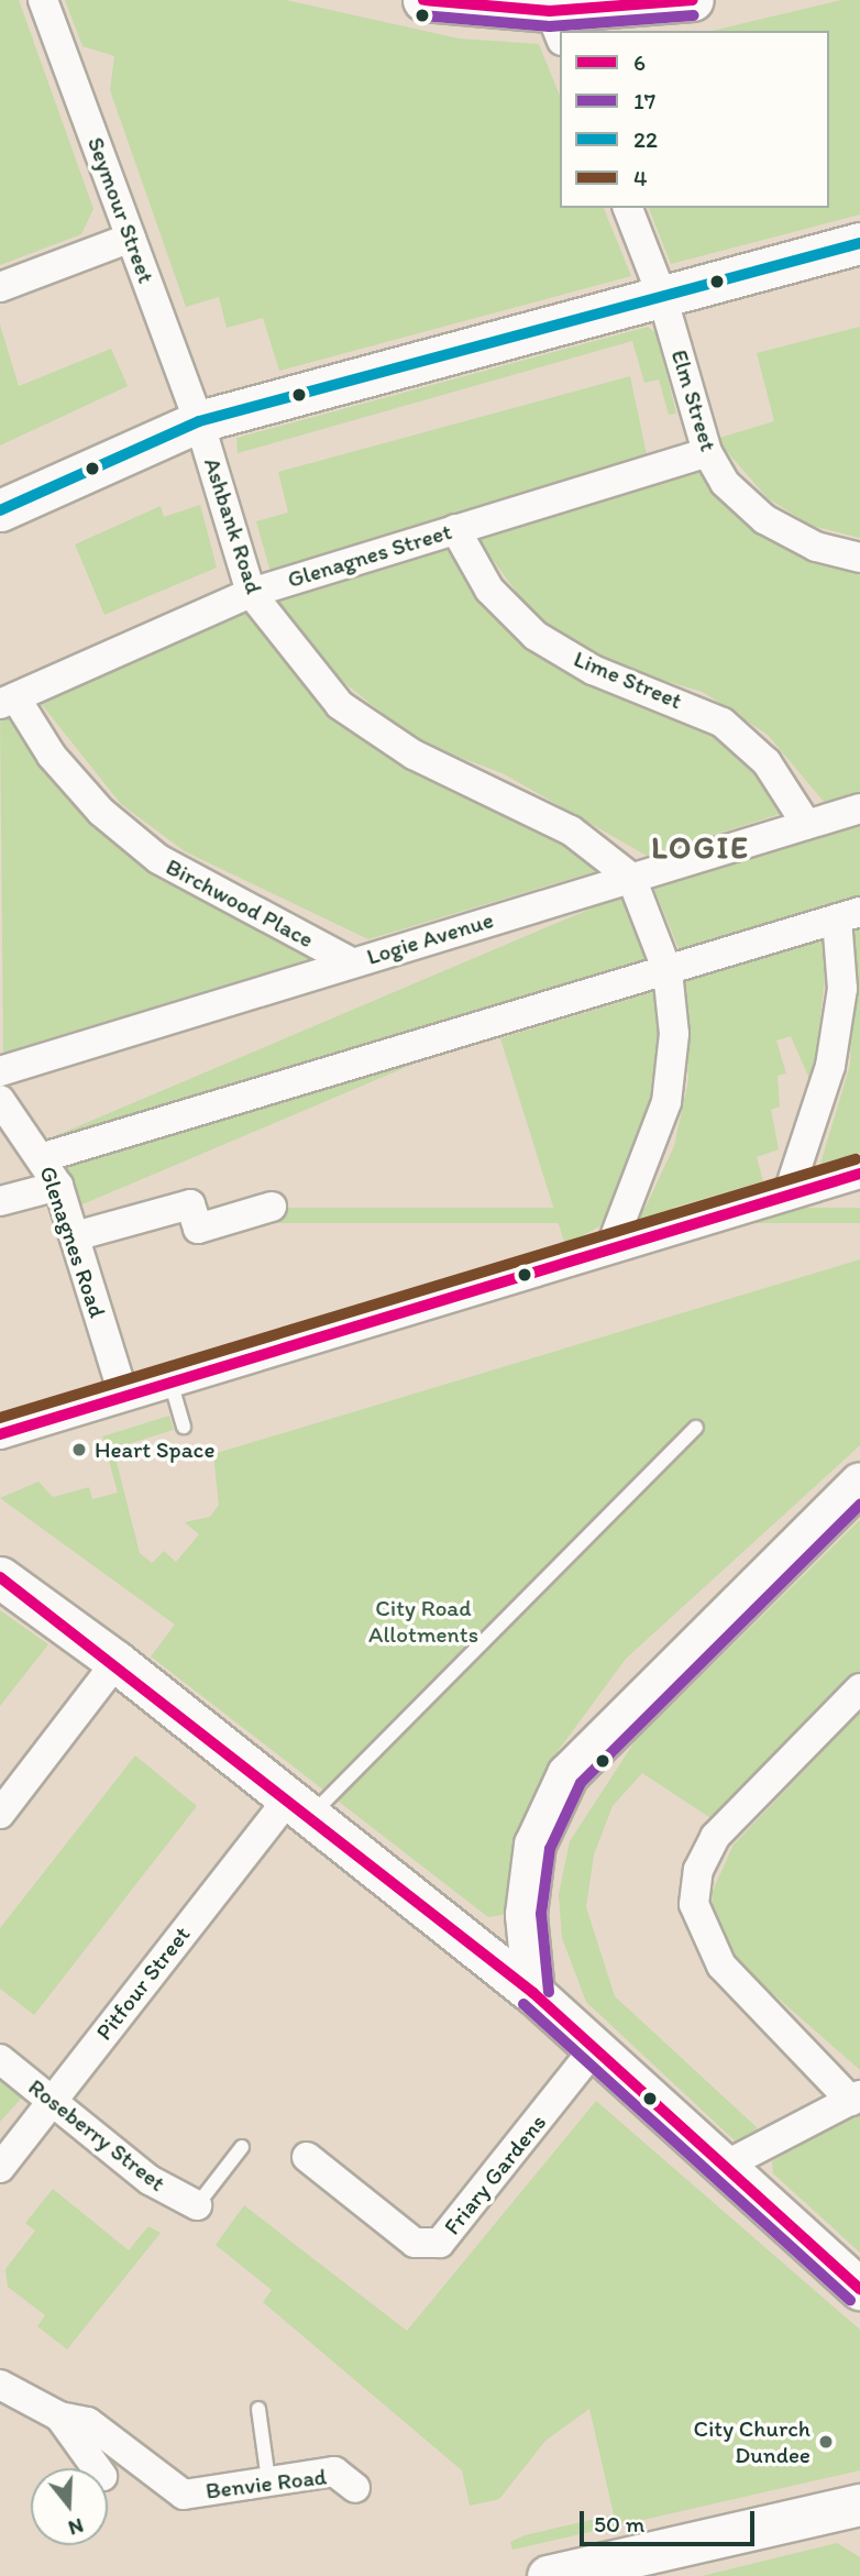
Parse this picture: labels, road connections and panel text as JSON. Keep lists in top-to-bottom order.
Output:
{
  "streets": {
    "street": [
      "Seymour Street",
      "Elm Street",
      "Ashbank Road",
      "Glenagnes Street",
      "Lime Street",
      "Birchwood Place",
      "Logie Avenue",
      "Glenagnes Road",
      "Pitfour Street",
      "Roseberry Street",
      "Friary Gardens",
      "Benvie Road"
    ]
  },
  "crossings": [
    ["Seymour Street", "Ashbank Road"],
    ["Elm Street", "Glenagnes Street"],
    ["Ashbank Road", "Glenagnes Street"],
    ["Ashbank Road", "Logie Avenue"],
    ["Glenagnes Street", "Lime Street"],
    ["Glenagnes Street", "Birchwood Place"],
    ["Lime Street", "Logie Avenue"],
    ["Birchwood Place", "Logie Avenue"],
    ["Pitfour Street", "Roseberry Street"]
  ],
  "districts": ["LOGIE"],
  "parks": ["City Road Allotments"],
  "places": ["Heart Space", "City Church Dundee"],
  "lines": [
    "transit line 6",
    "transit line 17",
    "transit line 22",
    "transit line 4"
  ],
  "legend": [
    "6",
    "17",
    "22",
    "4"
  ],
  "scale_bar": "50 m",
  "north": "bottom"
}
